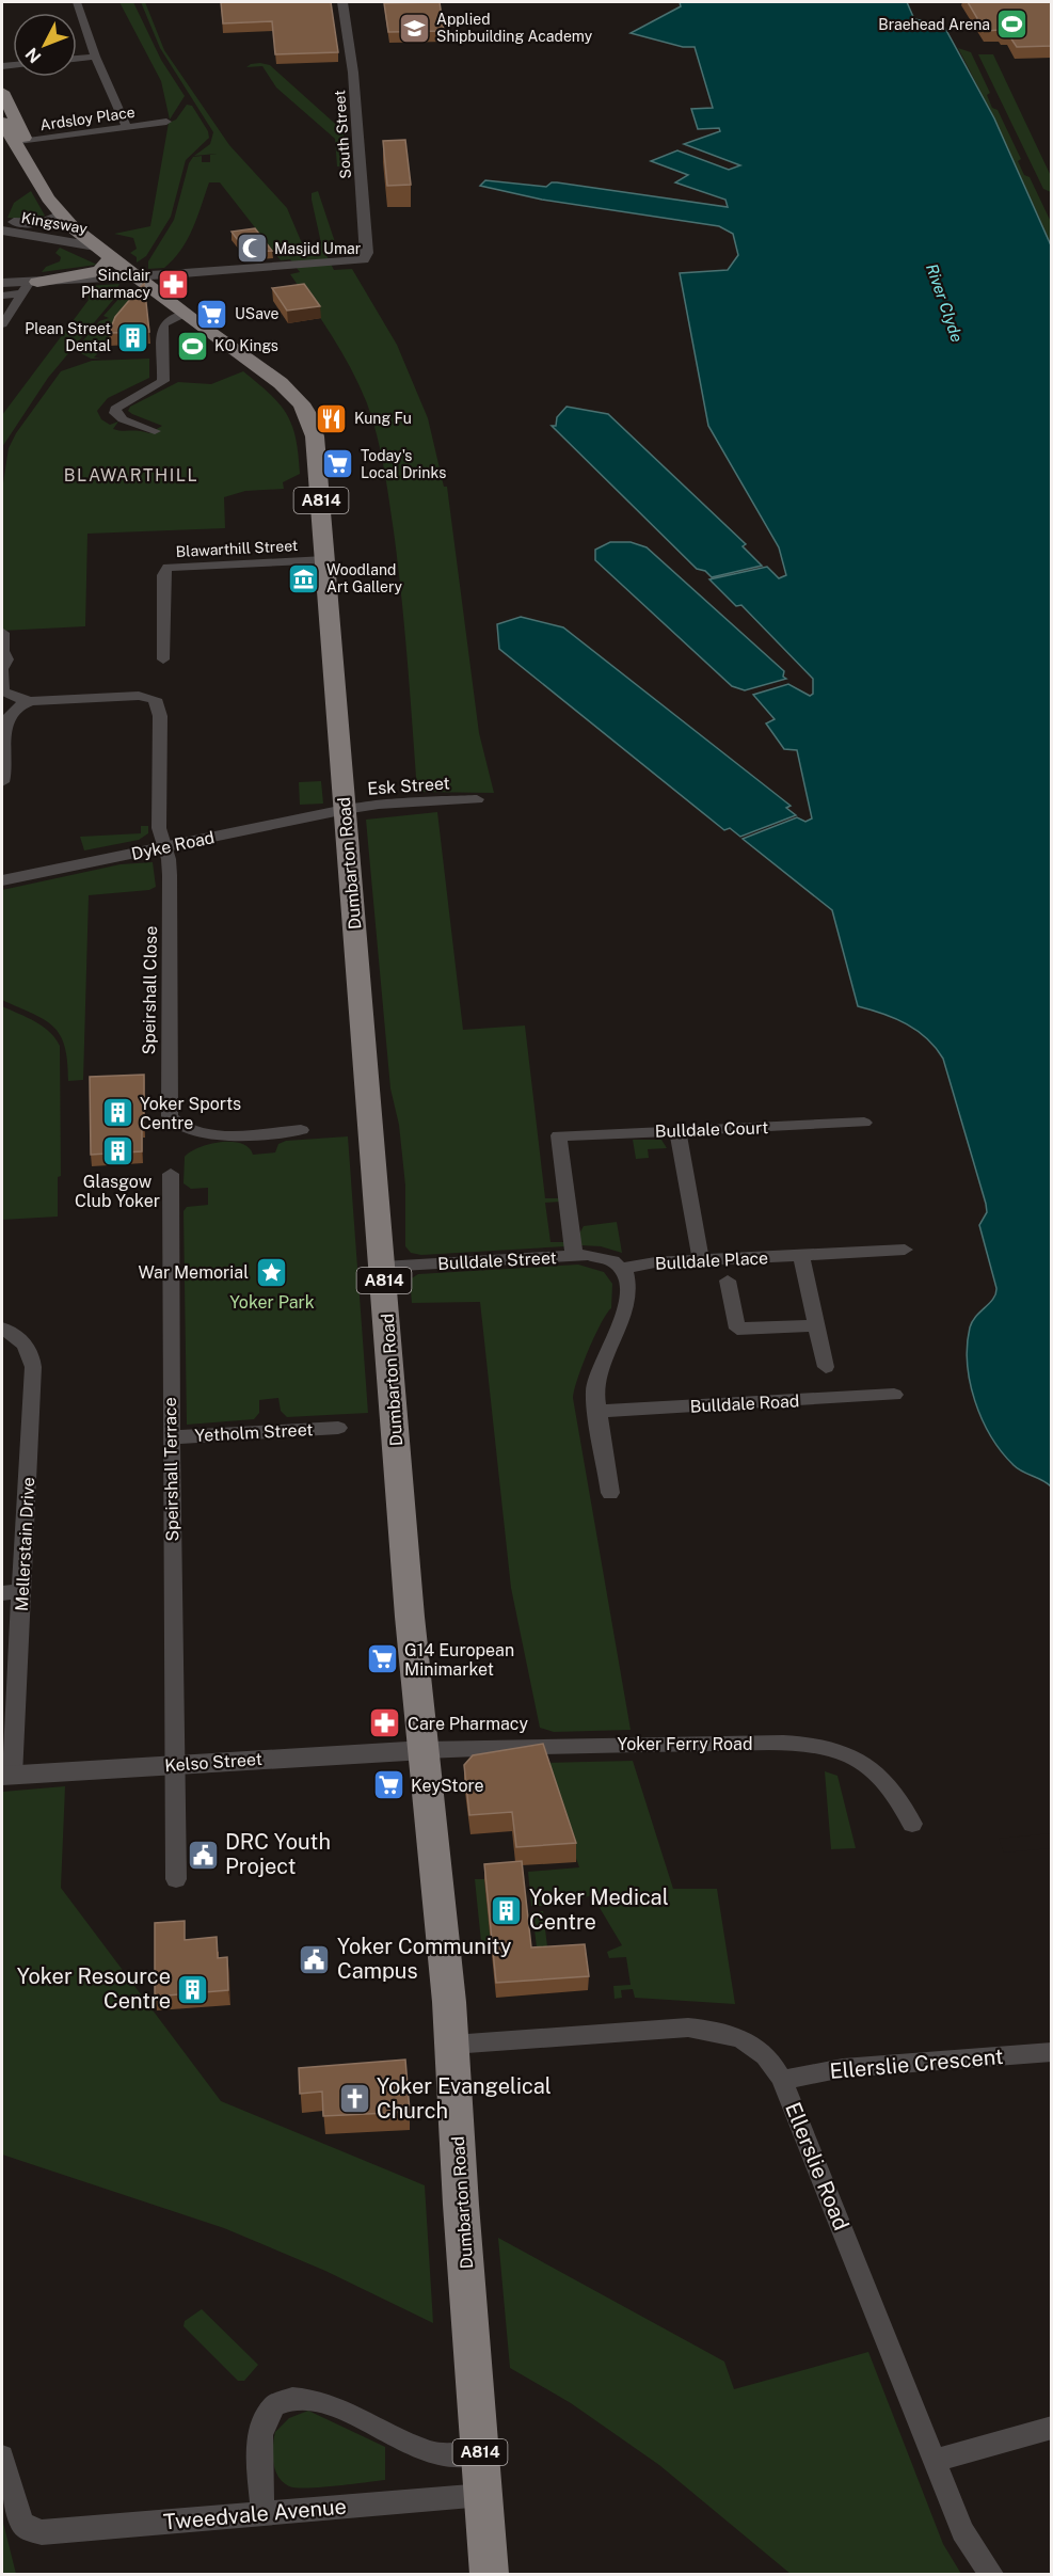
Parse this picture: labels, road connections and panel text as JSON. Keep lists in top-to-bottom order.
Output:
{
  "streets": {
    "main road": ["A814", "Dumbarton Road"],
    "street": [
      "Ardsloy Place",
      "South Street",
      "Kingsway",
      "Blawarthill Street",
      "Esk Street",
      "Dyke Road",
      "Speirshall Close",
      "Bulldale Court",
      "Bulldale Street",
      "Bulldale Place",
      "Bulldale Road",
      "Yetholm Street",
      "Speirshall Terrace",
      "Mellerstain Drive",
      "Yoker Ferry Road",
      "Kelso Street",
      "Ellerslie Crescent",
      "Ellerslie Road",
      "Tweedvale Avenue"
    ]
  },
  "crossings": [
    ["Ardsloy Place", "Dumbarton Road"],
    ["South Street", "Dumbarton Road"],
    ["Kingsway", "Dumbarton Road"],
    ["Blawarthill Street", "Dumbarton Road"],
    ["Esk Street", "Dyke Road"],
    ["Esk Street", "Dumbarton Road"],
    ["Dyke Road", "Dumbarton Road"],
    ["Dyke Road", "Speirshall Close"],
    ["Dumbarton Road", "Bulldale Street"],
    ["Dumbarton Road", "Yoker Ferry Road"],
    ["Dumbarton Road", "Kelso Street"],
    ["Dumbarton Road", "Ellerslie Road"],
    ["Dumbarton Road", "Tweedvale Avenue"],
    ["Bulldale Court", "Bulldale Street"],
    ["Bulldale Street", "Bulldale Place"],
    ["Yetholm Street", "Speirshall Terrace"],
    ["Speirshall Terrace", "Kelso Street"],
    ["Mellerstain Drive", "Kelso Street"],
    ["Yoker Ferry Road", "Kelso Street"],
    ["Ellerslie Crescent", "Ellerslie Road"]
  ],
  "districts": ["BLAWARTHILL"],
  "water": ["River Clyde"],
  "parks": ["Yoker Park"],
  "places": {
    "sports": ["Braehead Arena", "KO Kings"],
    "school or university": ["Applied Shipbuilding Academy"],
    "mosque": ["Masjid Umar"],
    "pharmacy": ["Sinclair Pharmacy", "Care Pharmacy"],
    "supermarket": [
      "USave",
      "Today's Local Drinks",
      "G14 European Minimarket",
      "KeyStore"
    ],
    "building": [
      "Plean Street Dental",
      "Yoker Sports Centre",
      "Glasgow Club Yoker",
      "Yoker Medical Centre",
      "Yoker Resource Centre"
    ],
    "restaurant": ["Kung Fu"],
    "museum": ["Woodland Art Gallery"],
    "place": ["War Memorial"],
    "public building": ["DRC Youth Project", "Yoker Community Campus"],
    "church": ["Yoker Evangelical Church"]
  },
  "north": "bottom left"
}
